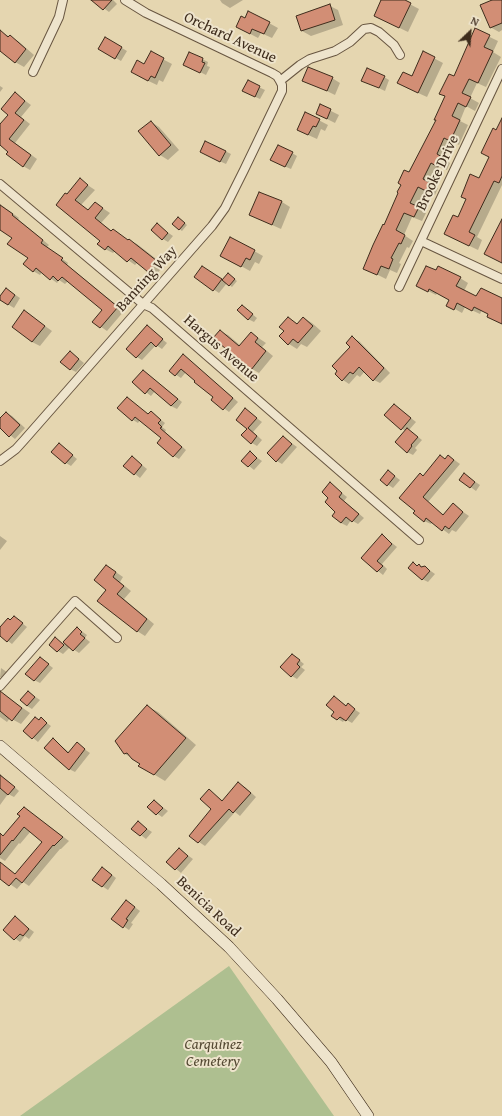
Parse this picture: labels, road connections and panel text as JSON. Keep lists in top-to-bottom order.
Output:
{
  "streets": {
    "main road": ["Benicia Road"],
    "street": [
      "Orchard Avenue",
      "Brooke Drive",
      "Banning Way",
      "Hargus Avenue"
    ]
  },
  "crossings": [
    ["Orchard Avenue", "Banning Way"],
    ["Banning Way", "Hargus Avenue"]
  ],
  "parks": ["Carquinez Cemetery"],
  "north": "top right"
}
